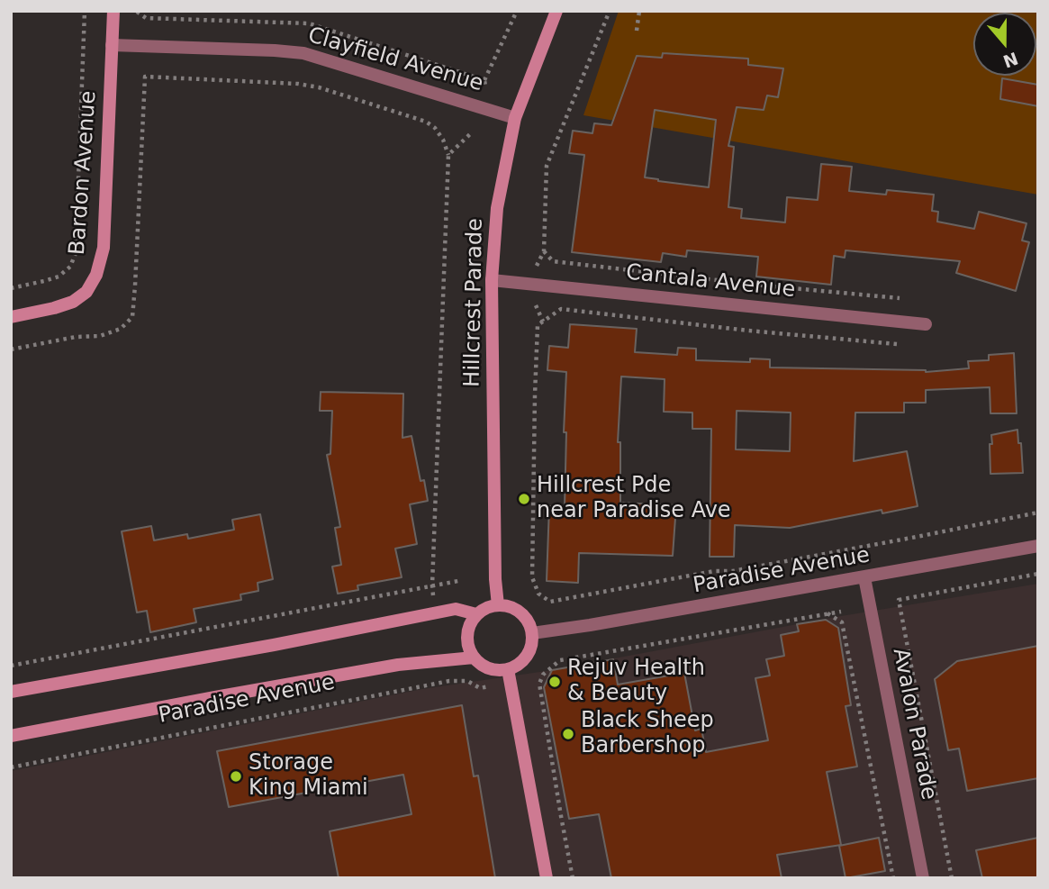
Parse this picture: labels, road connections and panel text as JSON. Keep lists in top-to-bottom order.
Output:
{
  "streets": {
    "street": [
      "Clayfield Avenue",
      "Bardon Avenue",
      "Cantala Avenue",
      "Hillcrest Parade",
      "Paradise Avenue",
      "Avalon Parade"
    ]
  },
  "crossings": [
    ["Clayfield Avenue", "Bardon Avenue"],
    ["Clayfield Avenue", "Hillcrest Parade"],
    ["Cantala Avenue", "Hillcrest Parade"],
    ["Cantala Avenue", "Paradise Avenue"],
    ["Hillcrest Parade", "Paradise Avenue"],
    ["Paradise Avenue", "Avalon Parade"]
  ],
  "places": [
    "Hillcrest Pde near Paradise Ave",
    "Rejuv Health & Beauty",
    "Black Sheep Barbershop",
    "Storage King Miami"
  ],
  "north": "bottom"
}
